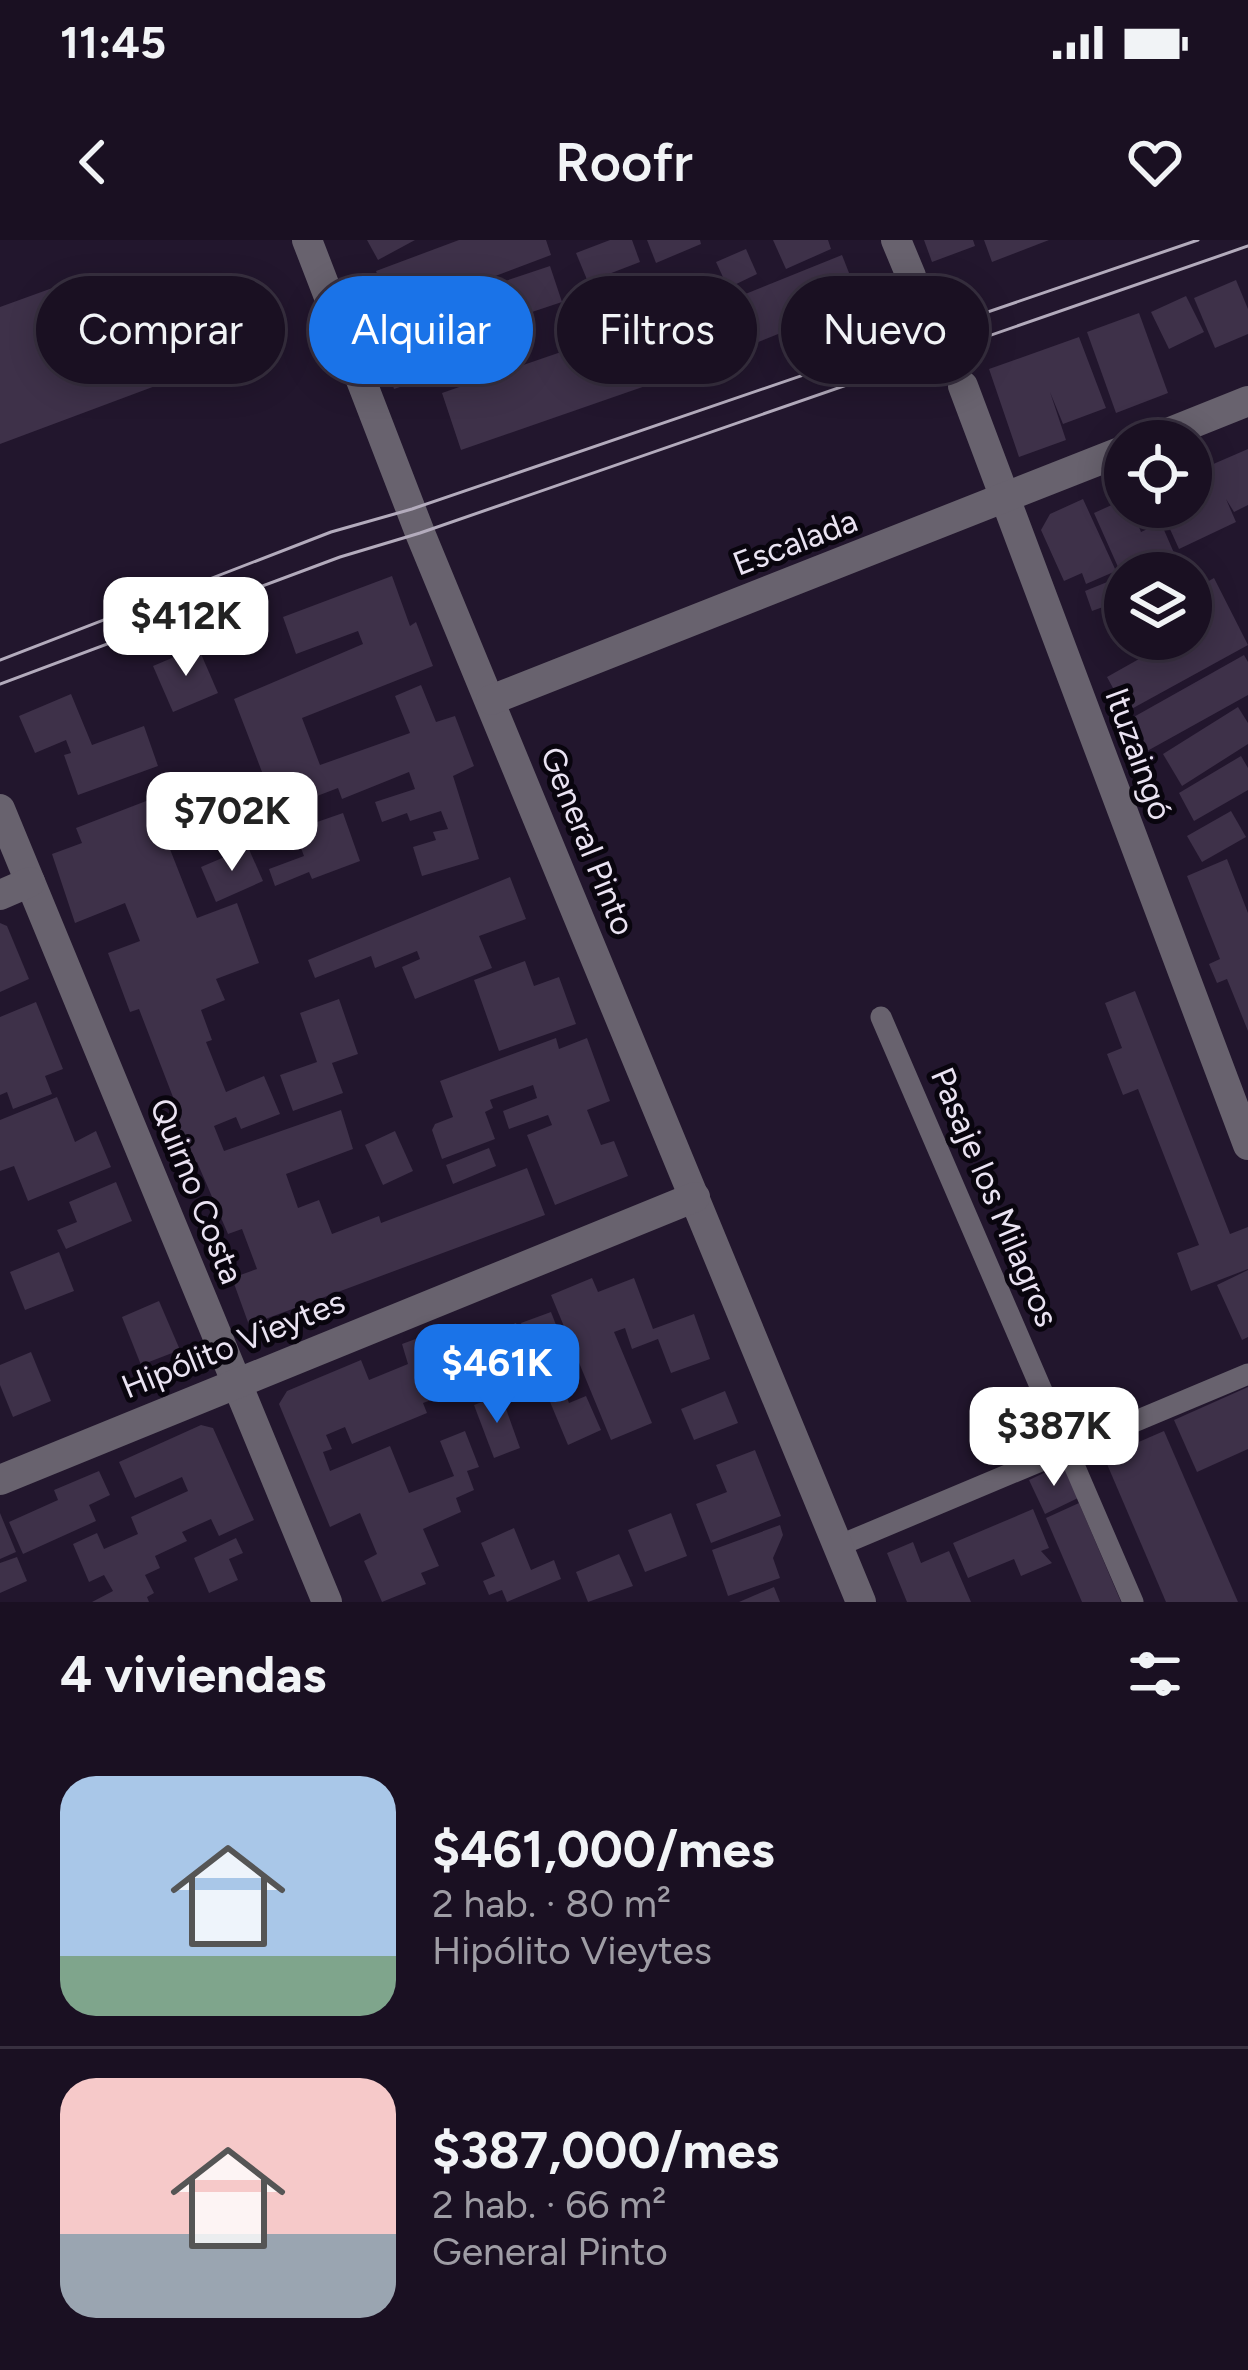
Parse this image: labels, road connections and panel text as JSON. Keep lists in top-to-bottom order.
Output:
{
  "streets": {
    "street": [
      "Escalada",
      "Ituzaingó",
      "General Pinto",
      "Quirno Costa",
      "Hipólito Vieytes"
    ],
    "lane": ["Pasaje los Milagros"]
  },
  "crossings": [
    ["Escalada", "Ituzaingó"],
    ["Escalada", "General Pinto"],
    ["General Pinto", "Hipólito Vieytes"],
    ["Quirno Costa", "Hipólito Vieytes"]
  ],
  "page": {
    "status": "11:45",
    "header": "Roofr",
    "chip": [
      "Comprar",
      "Alquilar",
      "Filtros",
      "Nuevo"
    ],
    "price": [
      "$412K",
      "$702K",
      "$461K",
      "$387K"
    ],
    "heading": "4 viviendas",
    "list": [
      {
        "name": "$461,000/mes",
        "note": "2 hab. · 80 m² · Hipólito Vieytes"
      },
      {
        "name": "$387,000/mes",
        "note": "2 hab. · 66 m² · General Pinto"
      }
    ]
  }
}
